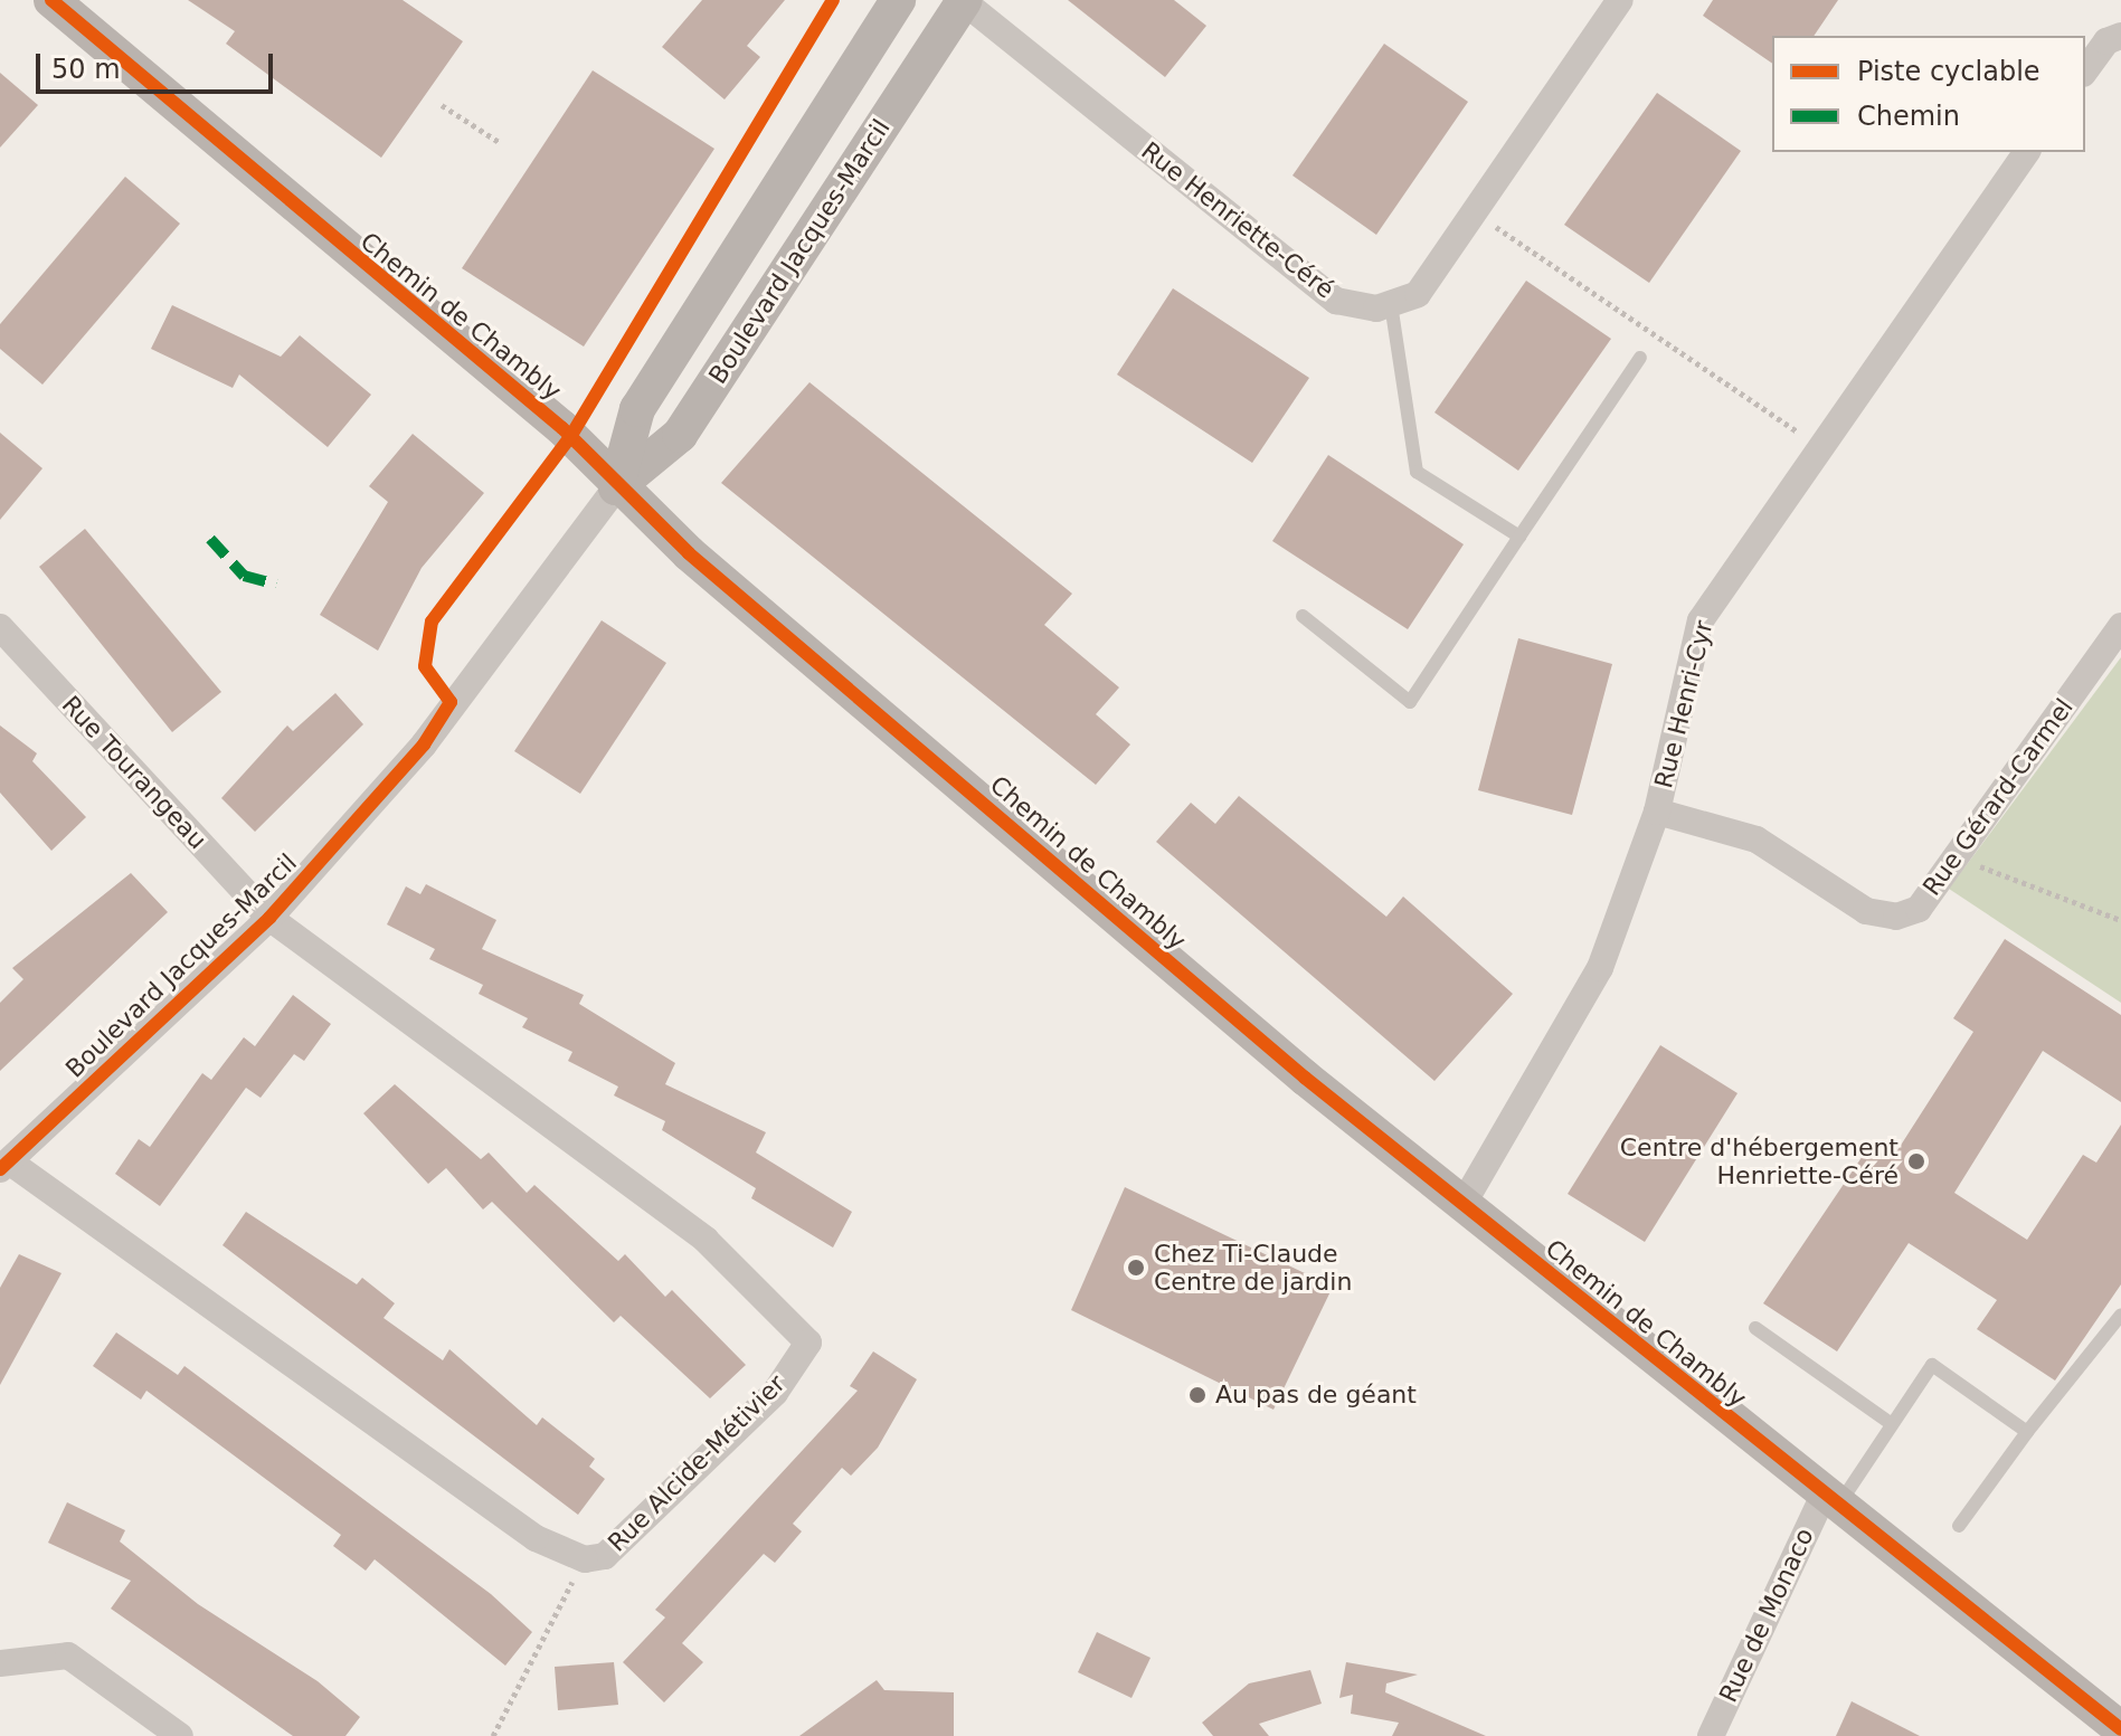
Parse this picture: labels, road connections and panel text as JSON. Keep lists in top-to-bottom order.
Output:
{
  "streets": {
    "street": [
      "Rue Henriette-Céré",
      "Boulevard Jacques-Marcil",
      "Chemin de Chambly",
      "Rue Henri-Cyr",
      "Rue Tourangeau",
      "Rue Gérard-Carmel",
      "Rue Alcide-Métivier",
      "Rue de Monaco"
    ]
  },
  "crossings": [
    ["Rue Henriette-Céré", "Boulevard Jacques-Marcil"],
    ["Boulevard Jacques-Marcil", "Chemin de Chambly"],
    ["Boulevard Jacques-Marcil", "Rue Tourangeau"],
    ["Boulevard Jacques-Marcil", "Rue Alcide-Métivier"],
    ["Chemin de Chambly", "Rue Henri-Cyr"],
    ["Chemin de Chambly", "Rue de Monaco"],
    ["Rue Henri-Cyr", "Rue Gérard-Carmel"],
    ["Rue Tourangeau", "Rue Alcide-Métivier"]
  ],
  "places": ["Centre d'hébergement Henriette-Céré", "Chez Ti-Claude Centre de jardin", "Au pas de géant"],
  "legend": ["Piste cyclable", "Chemin"],
  "scale_bar": "50 m"
}
